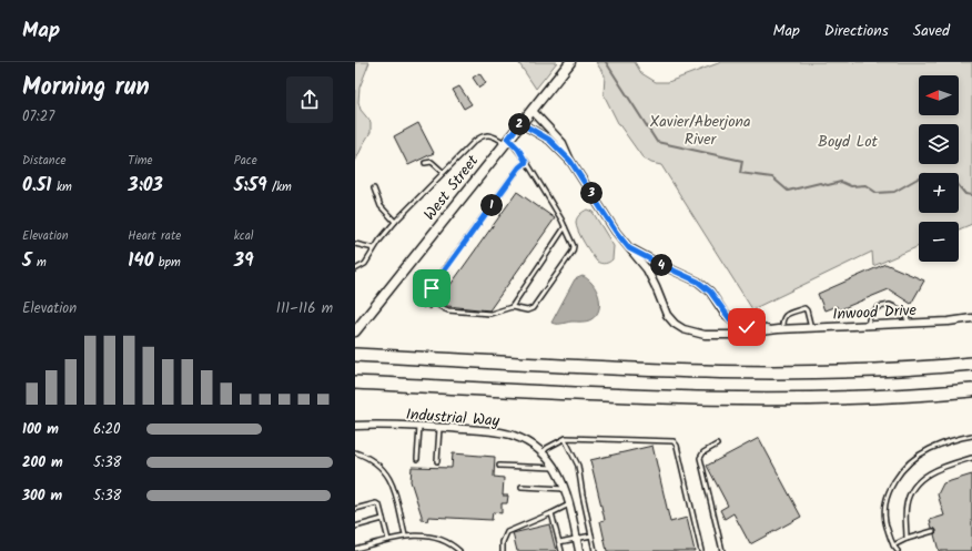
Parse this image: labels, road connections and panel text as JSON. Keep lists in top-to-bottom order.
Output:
{
  "streets": {
    "main road": ["West Street"],
    "street": ["Inwood Drive", "Industrial Way"]
  },
  "crossings": [
    ["West Street", "Inwood Drive"]
  ],
  "parks": ["Xavier/Aberjona River", "Boyd Lot"],
  "north": "left",
  "page": {
    "header": "Map",
    "nav": ["Map", "Directions", "Saved"],
    "heading": ["Morning run", "07:27"],
    "map_buttons": ["+", "−"],
    "pins": [
      "2",
      "3",
      "1",
      "4"
    ],
    "stats": [
      ["Distance", "0.51 km"],
      ["Time", "3:03"],
      ["Pace", "5:59 /km"],
      ["Elevation", "5 m"],
      ["Heart rate", "140 bpm"],
      ["kcal", "39"]
    ],
    "chart": ["Elevation", "111–116 m"],
    "list": [
      {
        "name": "100 m",
        "note": "6:20"
      },
      {
        "name": "200 m",
        "note": "5:38"
      },
      {
        "name": "300 m",
        "note": "5:38"
      }
    ]
  }
}
